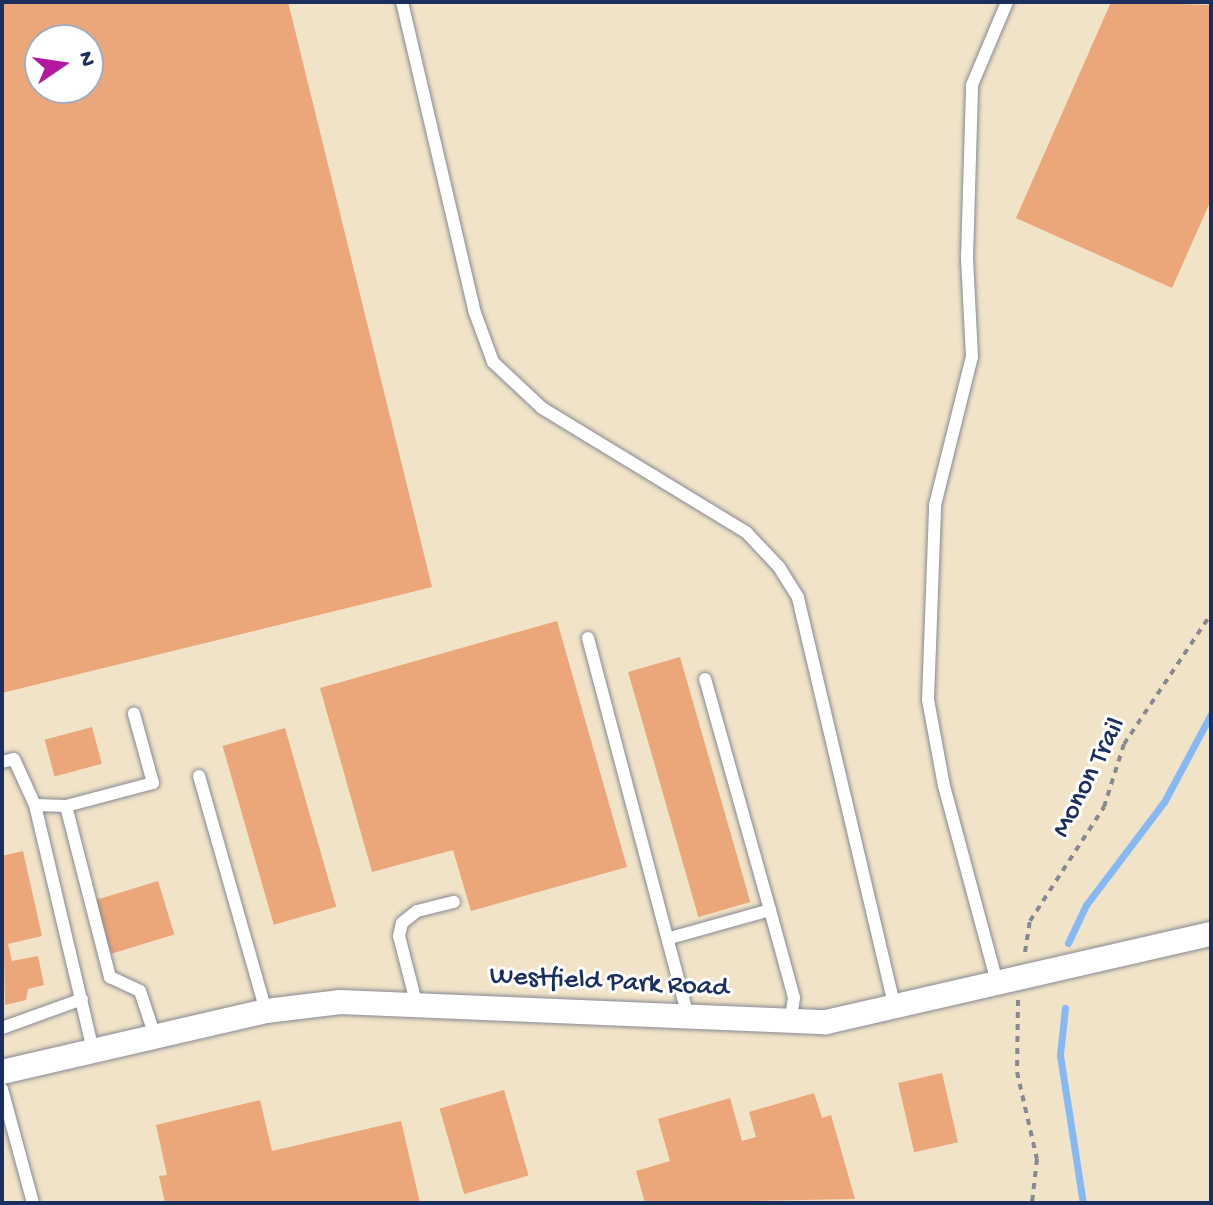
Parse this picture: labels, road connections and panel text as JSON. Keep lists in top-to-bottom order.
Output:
{
  "streets": {
    "street": ["Westfield Park Road"],
    "path": ["Monon Trail"]
  },
  "crossings": [
    ["Monon Trail", "Westfield Park Road"]
  ],
  "north": "right"
}
